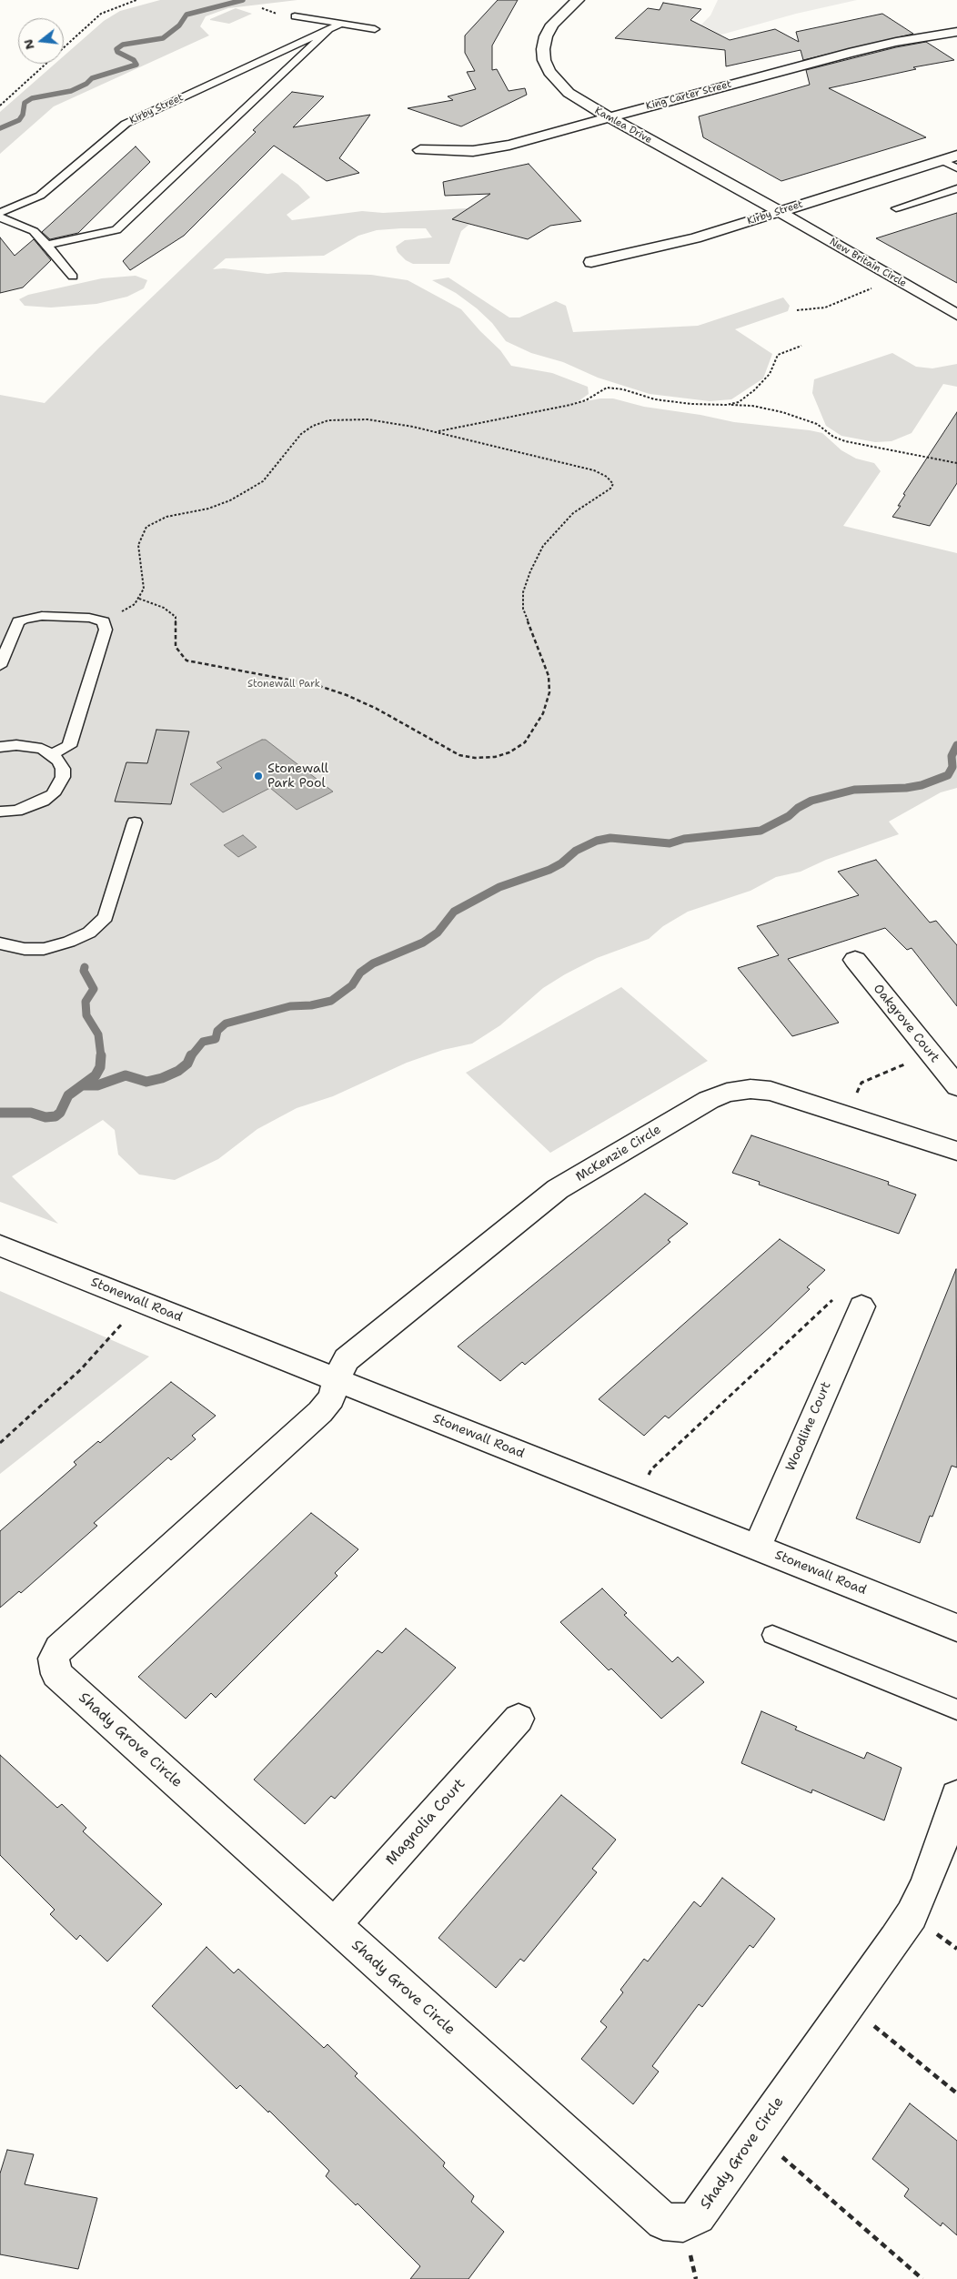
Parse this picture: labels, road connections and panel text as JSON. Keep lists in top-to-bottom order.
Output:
{
  "streets": {
    "street": [
      "King Carter Street",
      "Kirby Street",
      "Kamlea Drive",
      "New Britain Circle",
      "Oakgrove Court",
      "McKenzie Circle",
      "Stonewall Road",
      "Woodline Court",
      "Shady Grove Circle",
      "Magnolia Court"
    ]
  },
  "crossings": [
    ["King Carter Street", "Kamlea Drive"],
    ["Kirby Street", "Kamlea Drive"],
    ["Kirby Street", "New Britain Circle"],
    ["Kamlea Drive", "New Britain Circle"],
    ["McKenzie Circle", "Stonewall Road"],
    ["McKenzie Circle", "Shady Grove Circle"],
    ["Stonewall Road", "Woodline Court"],
    ["Stonewall Road", "Shady Grove Circle"],
    ["Shady Grove Circle", "Magnolia Court"]
  ],
  "parks": ["Stonewall Park"],
  "places": ["Stonewall Park Pool"],
  "north": "left"
}
